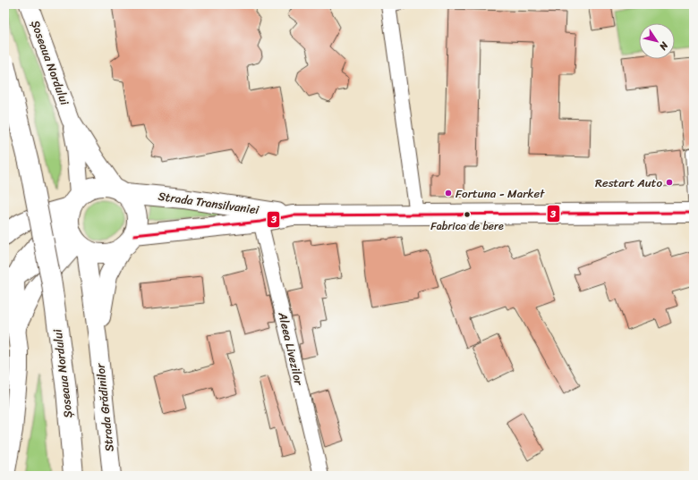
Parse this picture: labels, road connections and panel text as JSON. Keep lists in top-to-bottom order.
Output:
{
  "streets": {
    "main road": ["Șoseaua Nordului", "Strada Transilvaniei"],
    "street": ["Aleea Livezilor", "Strada Grădinilor"]
  },
  "crossings": [
    ["Șoseaua Nordului", "Strada Transilvaniei"],
    ["Șoseaua Nordului", "Strada Grădinilor"],
    ["Strada Transilvaniei", "Aleea Livezilor"]
  ],
  "places": ["Restart Auto", "Fortuna - Market", "Fabrica de bere"],
  "lines": ["transit line 3"],
  "north": "bottom right"
}
